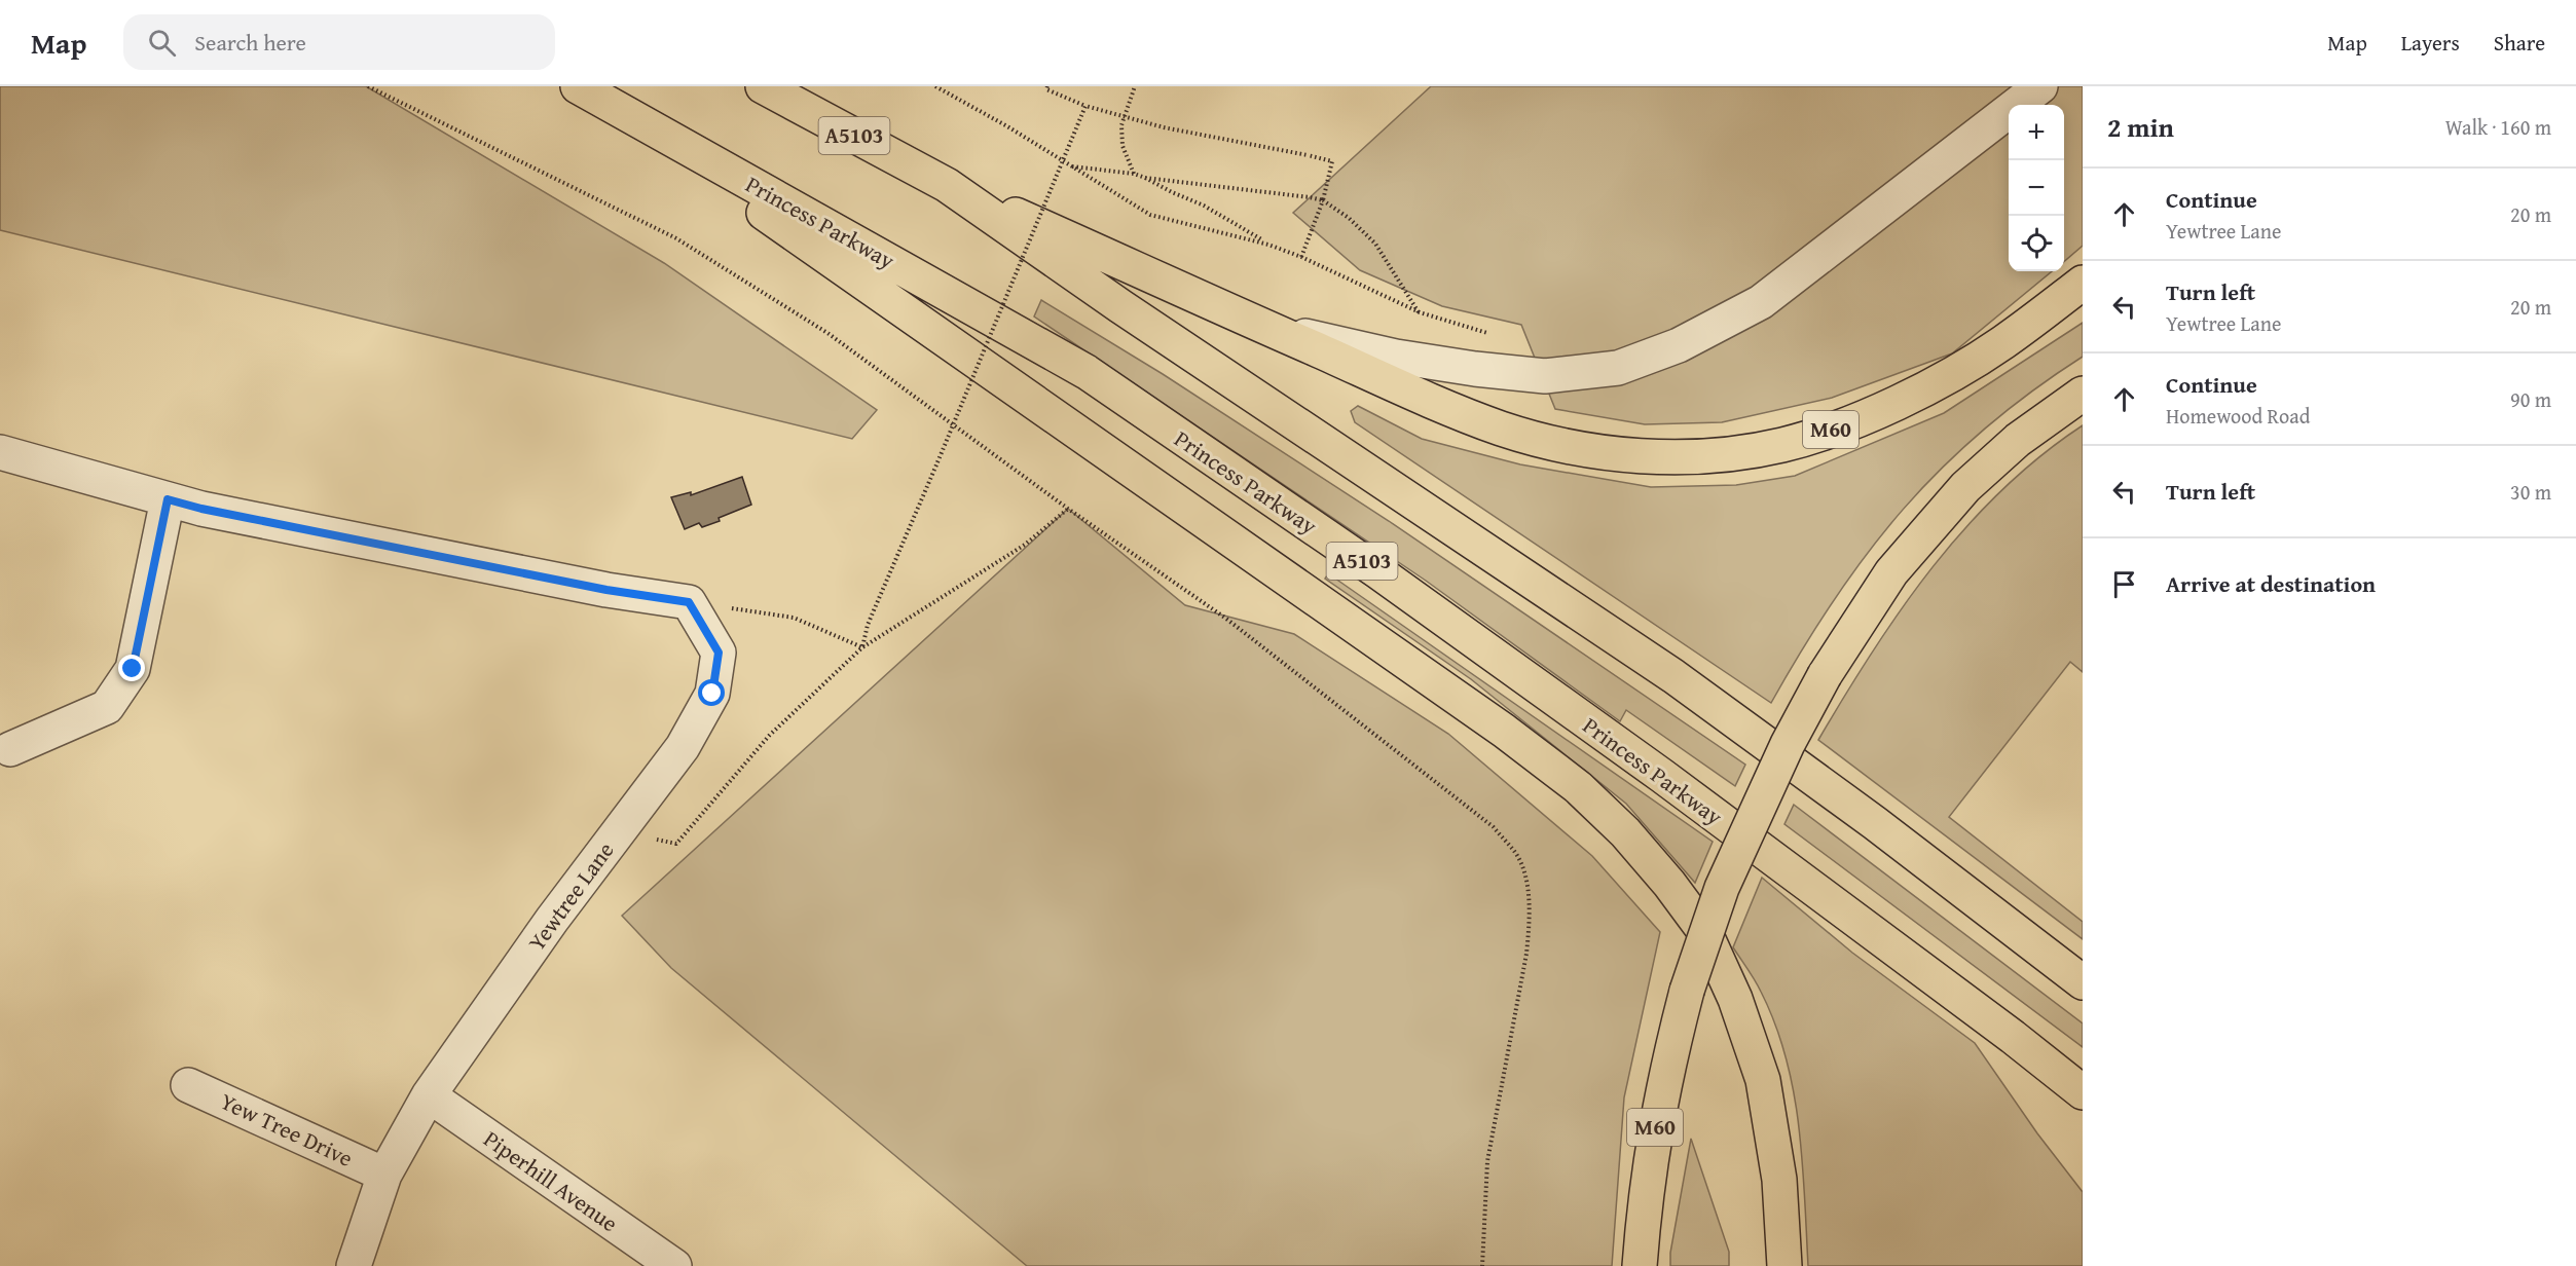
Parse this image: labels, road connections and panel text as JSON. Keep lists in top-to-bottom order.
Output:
{
  "streets": {
    "highway": ["A5103", "Princess Parkway", "M60"],
    "street": ["Yewtree Lane", "Yew Tree Drive", "Piperhill Avenue"]
  },
  "crossings": [
    ["Yewtree Lane", "Yew Tree Drive"],
    ["Yewtree Lane", "Piperhill Avenue"]
  ],
  "page": {
    "header": "Map",
    "search": "Search here",
    "nav": ["Map", "Layers", "Share"],
    "heading": ["2 min", "Walk · 160 m"],
    "map_buttons": ["+", "−"],
    "list": [
      ["Continue", "Yewtree Lane", "20 m"],
      ["Turn left", "Yewtree Lane", "20 m"],
      ["Continue", "Homewood Road", "90 m"],
      ["Turn left", "30 m"],
      "Arrive at destination"
    ]
  }
}
